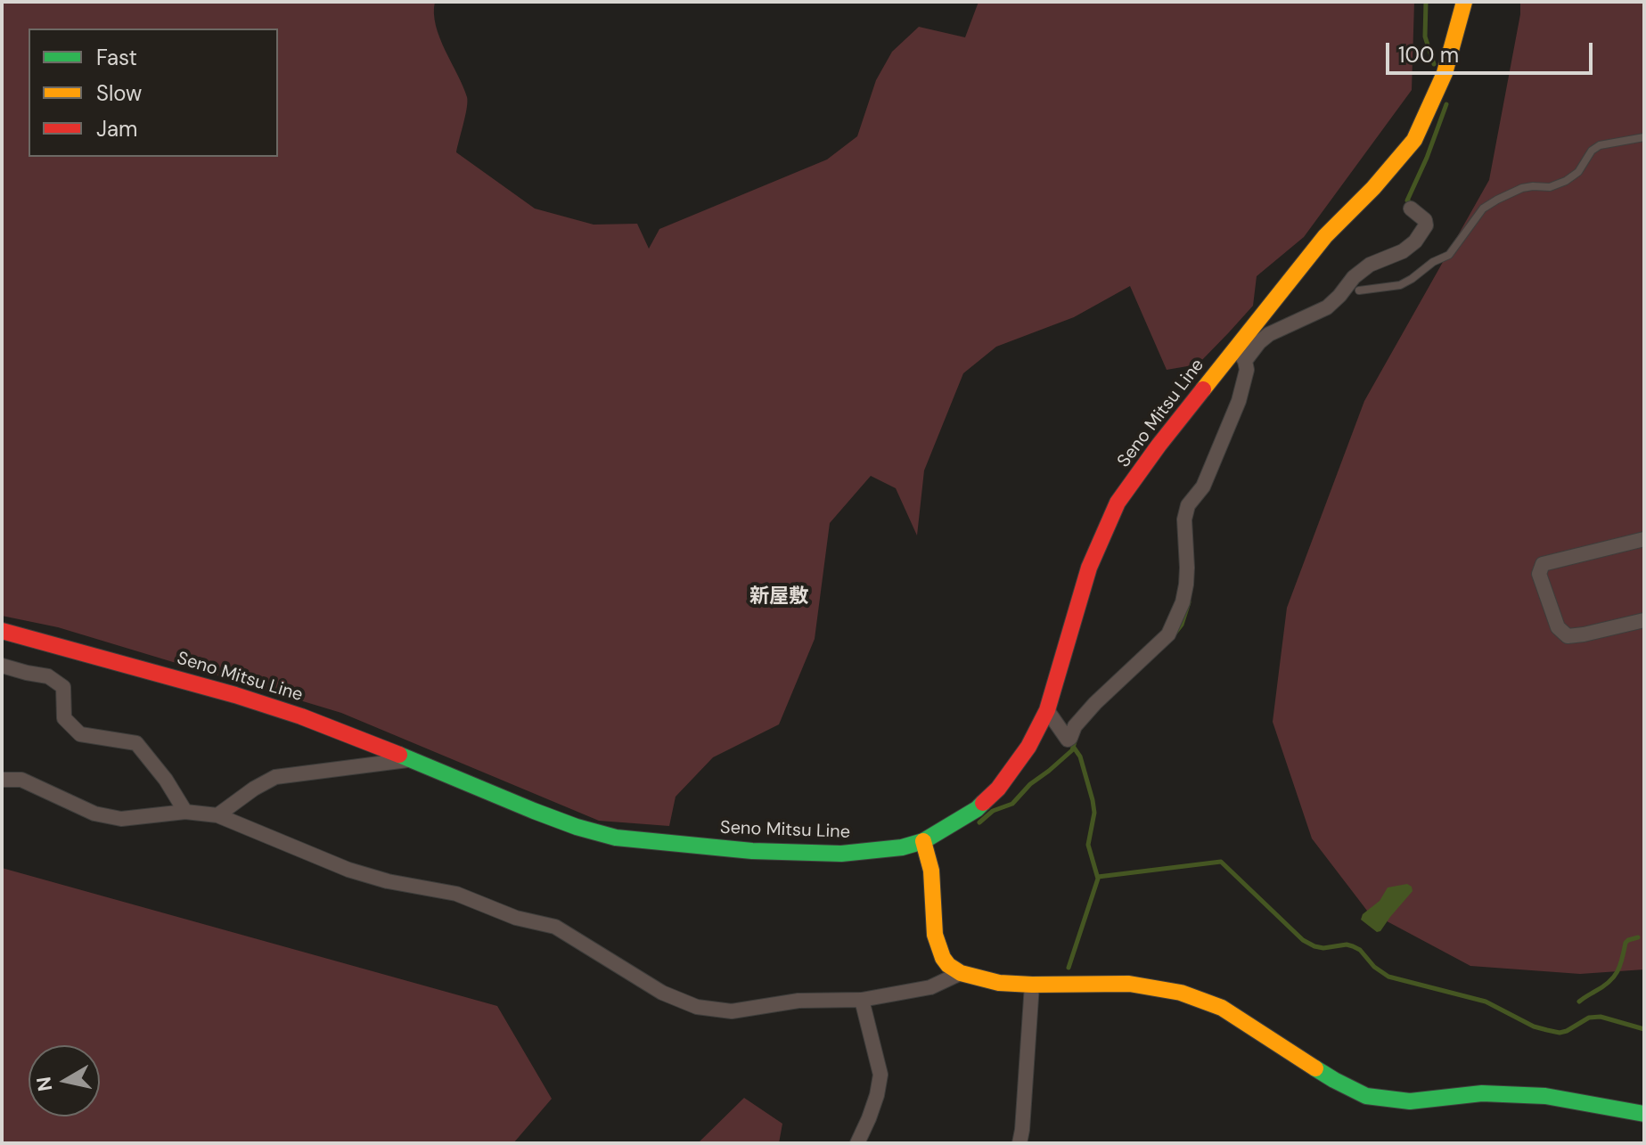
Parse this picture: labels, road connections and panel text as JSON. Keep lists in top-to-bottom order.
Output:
{
  "streets": {
    "main road": ["Seno Mitsu Line"]
  },
  "districts": ["新屋敷"],
  "legend": ["Fast", "Slow", "Jam"],
  "scale_bar": "100 m",
  "north": "left"
}
